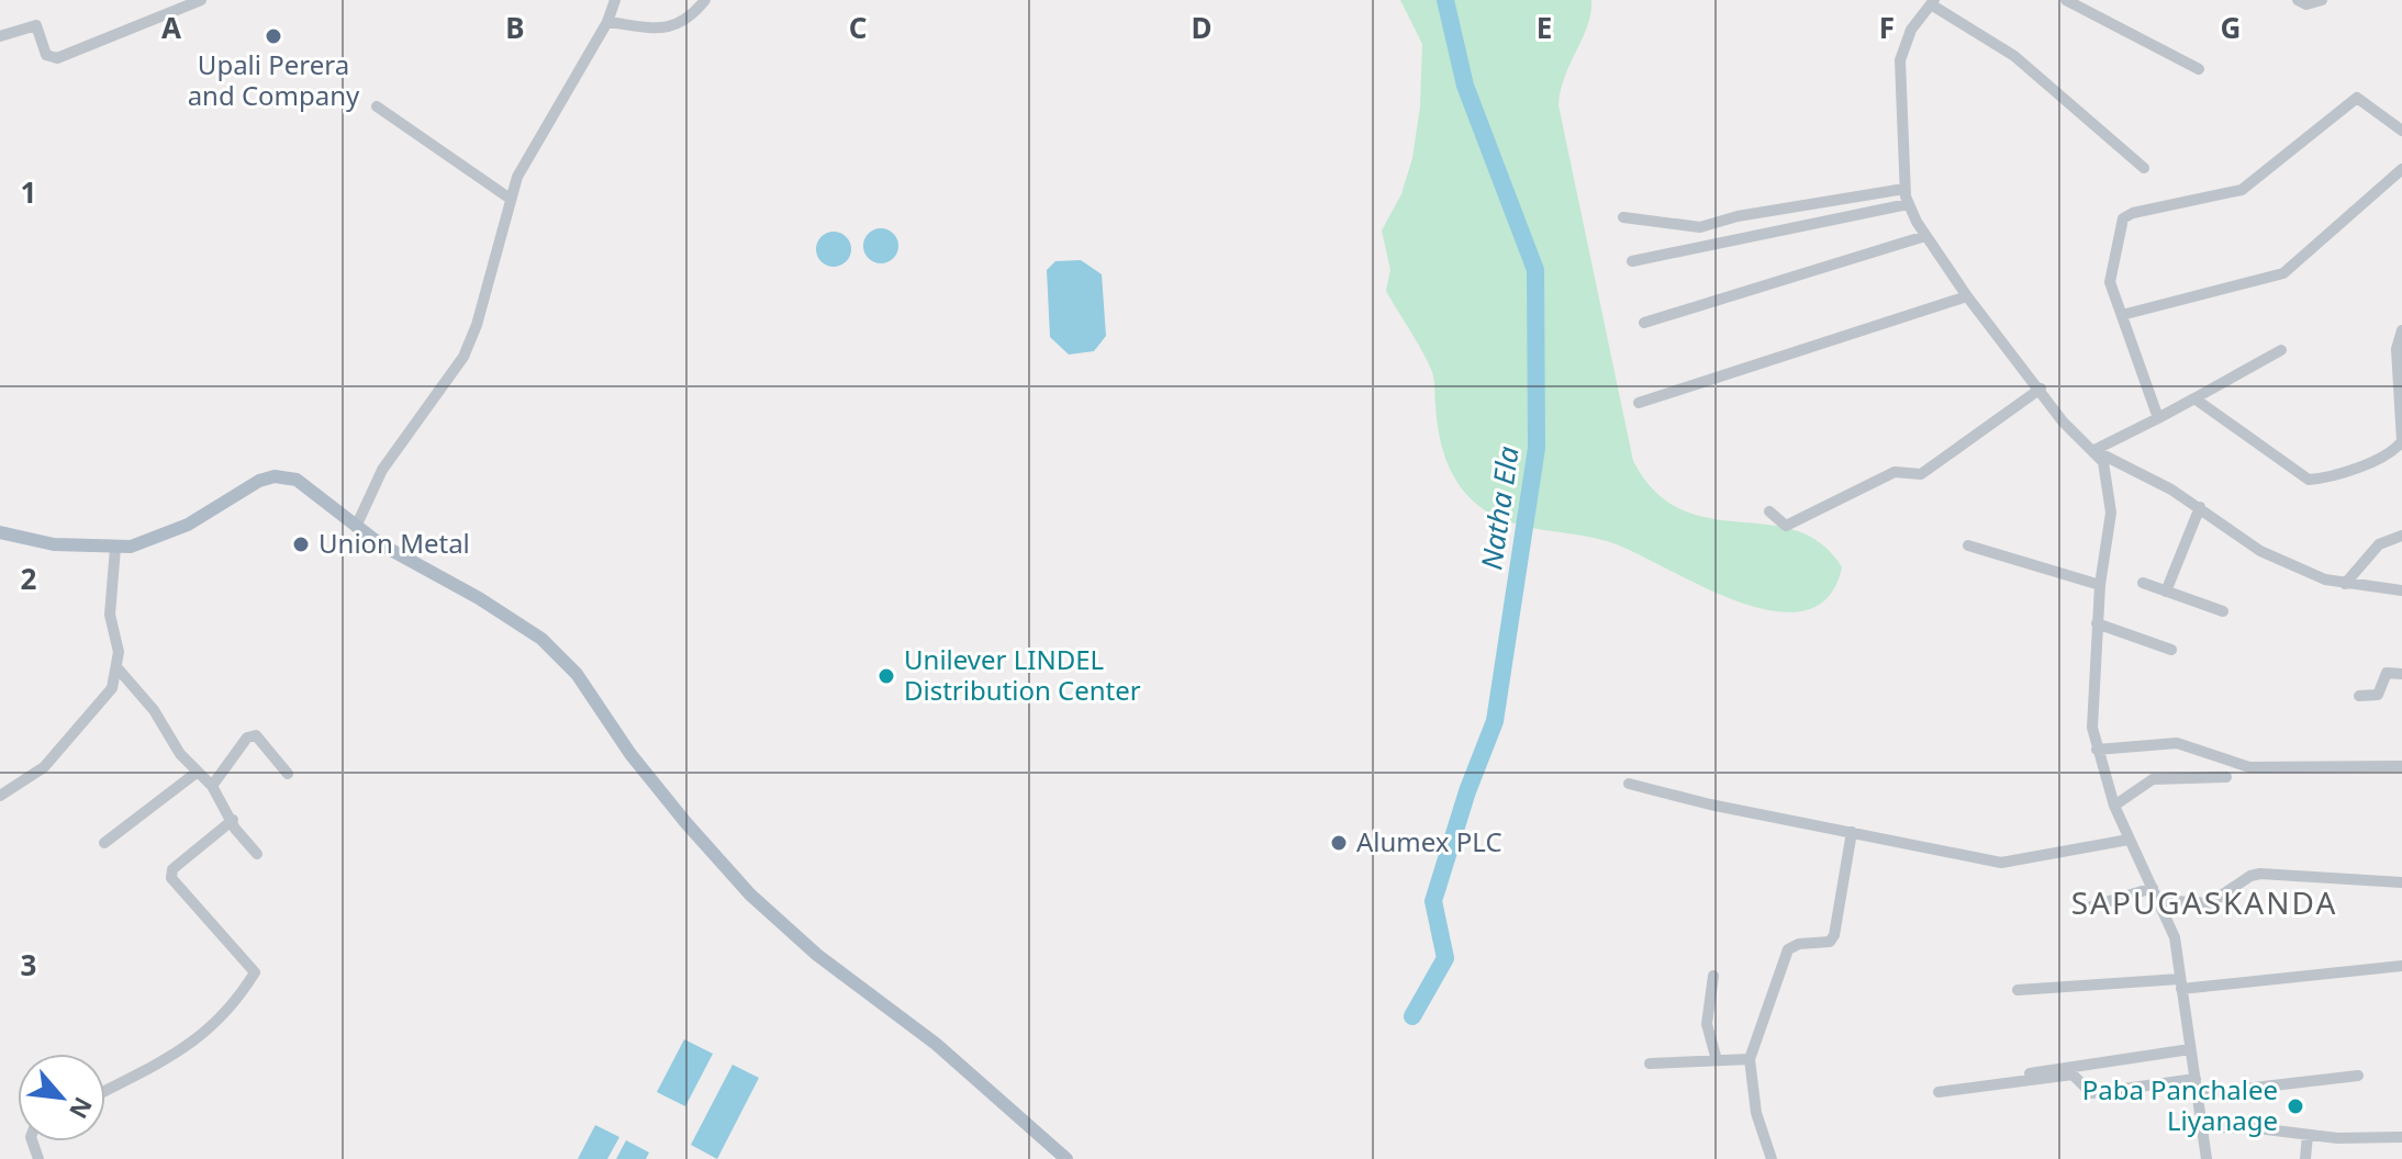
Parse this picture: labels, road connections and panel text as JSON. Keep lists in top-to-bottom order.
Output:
{
  "districts": ["SAPUGASKANDA"],
  "water": ["Natha Ela"],
  "places": [
    "Upali Perera and Company",
    "Union Metal",
    "Unilever LINDEL Distribution Center",
    "Alumex PLC",
    "Paba Panchalee Liyanage"
  ],
  "north": "bottom right",
  "grid": {
    "columns": [
      "A",
      "B",
      "C",
      "D",
      "E",
      "F",
      "G"
    ],
    "rows": ["1", "2", "3"]
  }
}
